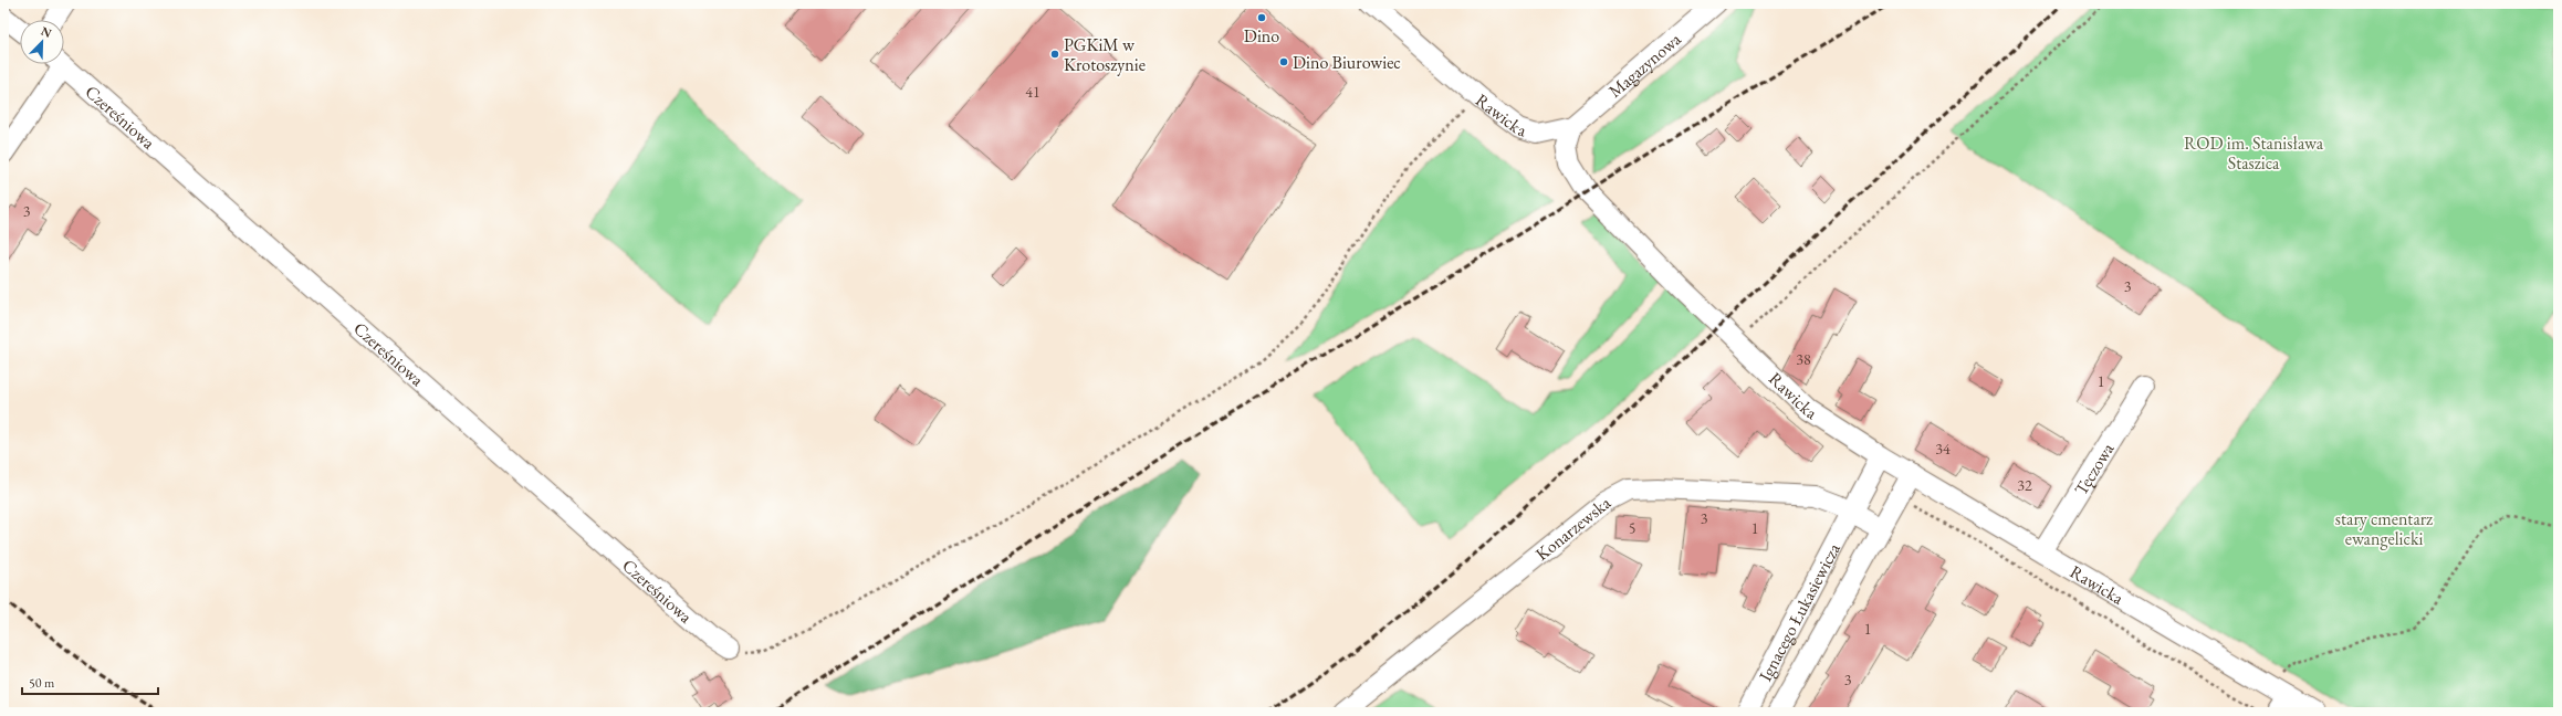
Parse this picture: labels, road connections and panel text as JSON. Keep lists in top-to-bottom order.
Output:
{
  "streets": {
    "street": [
      "Magazynowa",
      "Rawicka",
      "Czereśniowa",
      "Tęczowa",
      "Konarzewska",
      "Ignacego Łukasiewicza"
    ]
  },
  "crossings": [
    ["Magazynowa", "Rawicka"],
    ["Rawicka", "Tęczowa"],
    ["Rawicka", "Ignacego Łukasiewicza"],
    ["Konarzewska", "Ignacego Łukasiewicza"]
  ],
  "parks": ["ROD im. Stanisława Staszica", "stary cmentarz ewangelicki"],
  "places": ["Dino", "PGKiM w Krotoszynie", "Dino Biurowiec"],
  "house_numbers": [
    "41",
    "3",
    "3",
    "38",
    "1",
    "34",
    "32",
    "3",
    "5",
    "1",
    "1",
    "3"
  ],
  "scale_bar": "50 m",
  "north": "top right"
}
